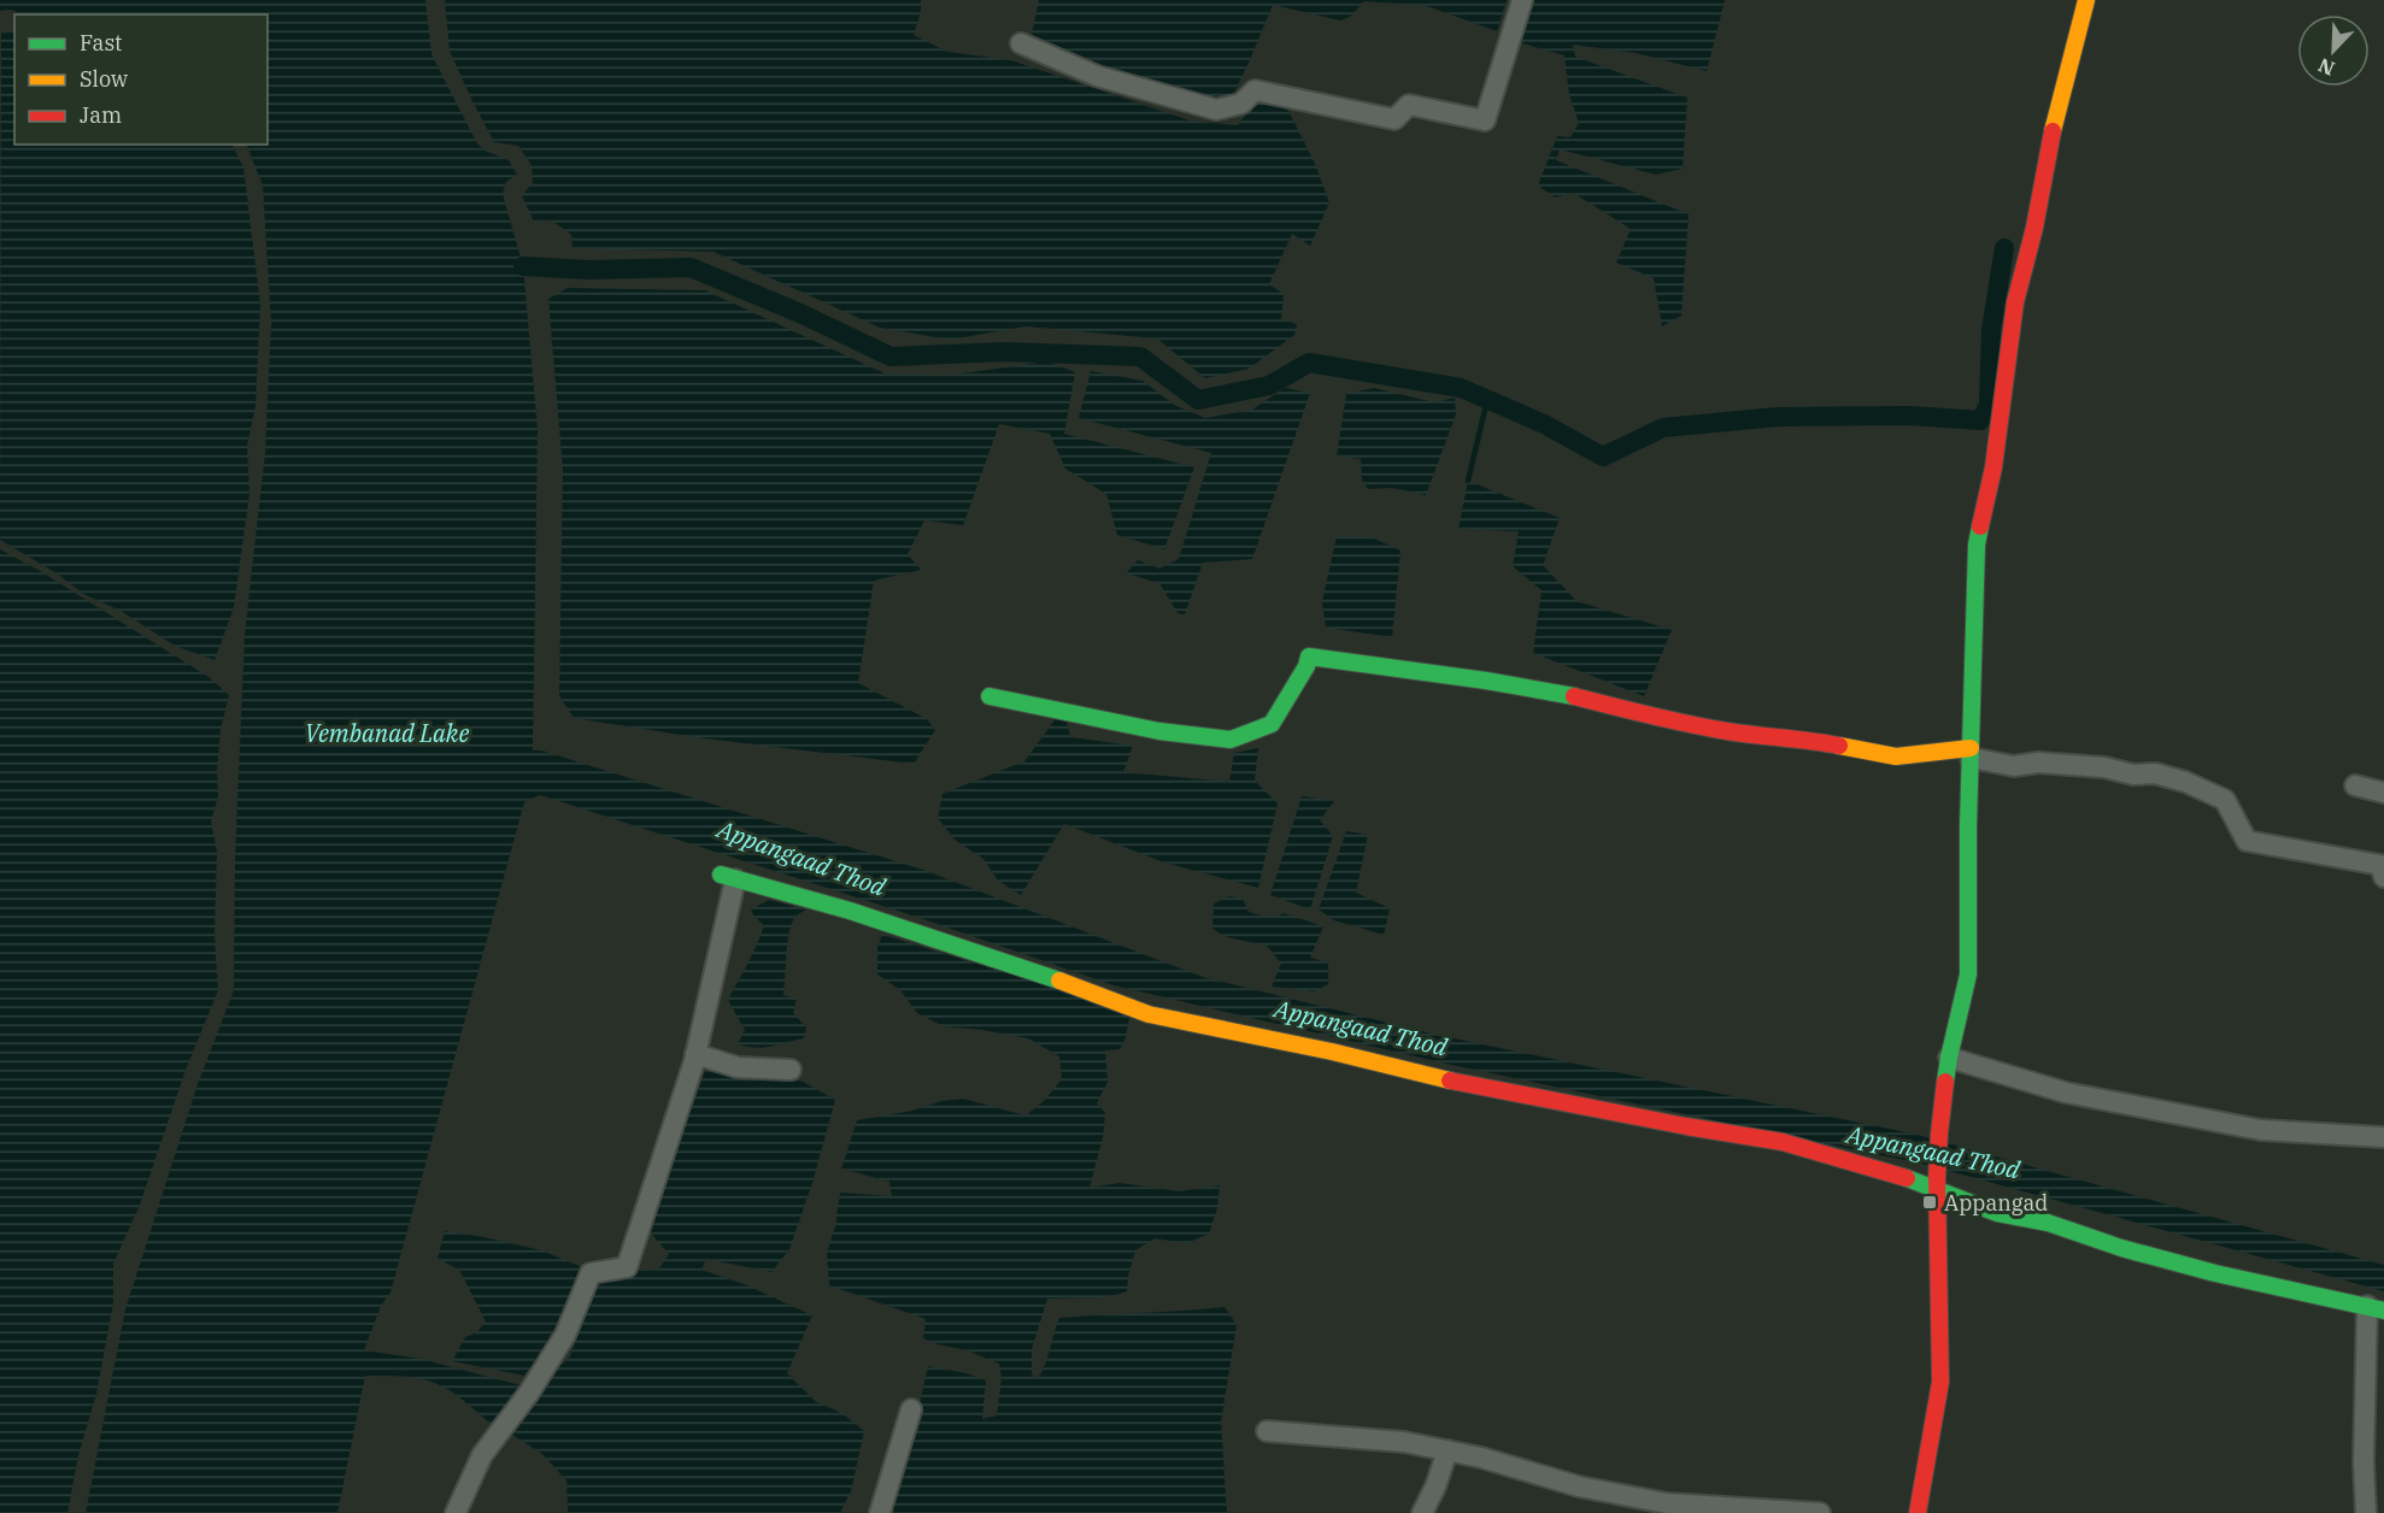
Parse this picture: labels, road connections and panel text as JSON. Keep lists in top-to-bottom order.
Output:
{
  "water": ["Vembanad Lake", "Appangaad Thod"],
  "places": {
    "transit": ["Appangad"]
  },
  "legend": ["Fast", "Slow", "Jam"],
  "north": "bottom left"
}
